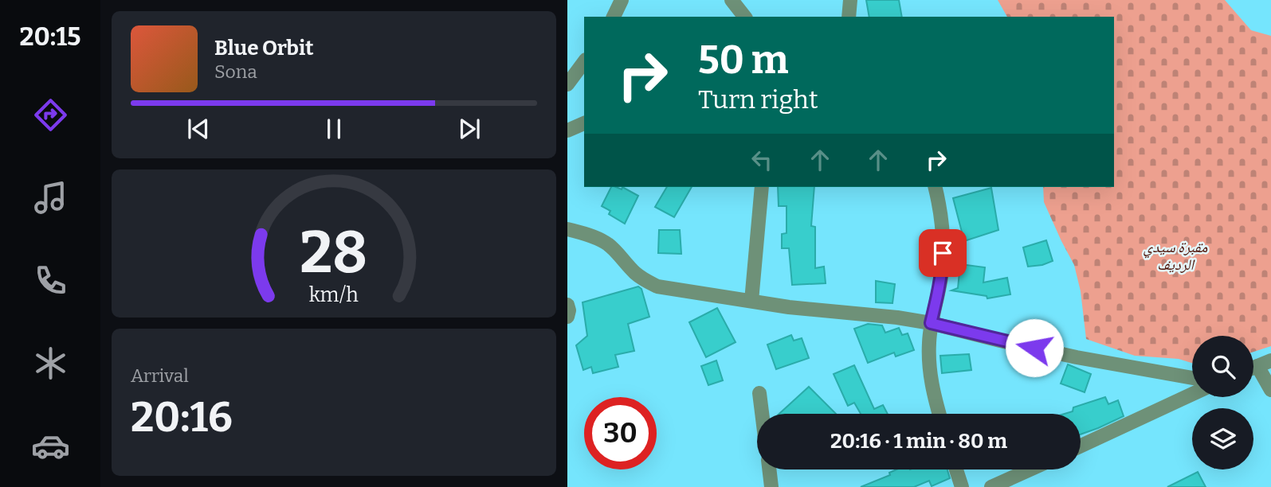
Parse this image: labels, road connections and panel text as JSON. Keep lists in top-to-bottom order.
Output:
{
  "parks": ["مقبرة سيدي الرديف"],
  "page": {
    "tabs": "20:15",
    "turn": ["50 m", "Turn right"],
    "song": ["Blue Orbit", "Sona"],
    "tile": ["Arrival", "20:16"],
    "limit": "30",
    "trip": "20:16 · 1 min · 80 m",
    "gauge": ["28", "km/h"]
  }
}
